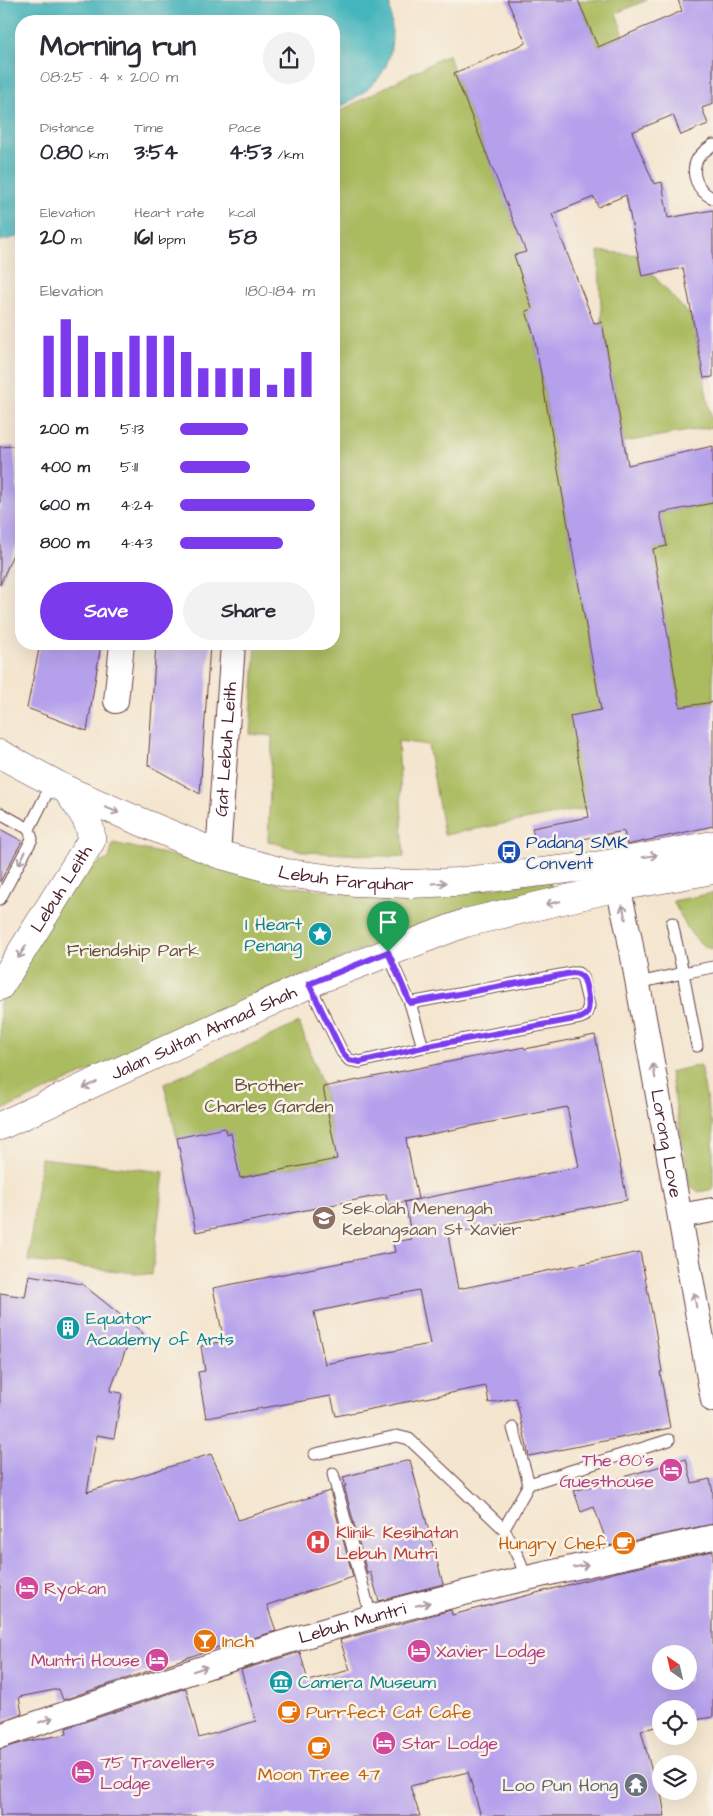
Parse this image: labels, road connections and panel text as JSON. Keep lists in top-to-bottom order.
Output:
{
  "streets": {
    "main road": ["Lebuh Farquhar", "Lebuh Leith", "Jalan Sultan Ahmad Shah"],
    "street": ["Gat Lebuh Leith", "Lorong Love", "Lebuh Muntri"]
  },
  "crossings": [
    ["Gat Lebuh Leith", "Lebuh Farquhar"],
    ["Lebuh Farquhar", "Lebuh Leith"],
    ["Jalan Sultan Ahmad Shah", "Lorong Love"]
  ],
  "one_way": [
    "Lebuh Farquhar",
    "Lebuh Leith",
    "Jalan Sultan Ahmad Shah",
    "Lorong Love",
    "Lebuh Muntri"
  ],
  "parks": ["Friendship Park", "Brother Charles Garden"],
  "places": {
    "bus stop": ["Padang SMK Convent"],
    "place": ["I Heart Penang"],
    "school or university": ["Sekolah Menengah Kebangsaan St Xavier"],
    "building": ["Equator Academy of Arts"],
    "hotel": [
      "The 80's Guesthouse",
      "Ryokan",
      "Xavier Lodge",
      "Muntri House",
      "Star Lodge",
      "75 Travellers Lodge"
    ],
    "hospital": ["Klinik Kesihatan Lebuh Mutri"],
    "cafe": ["Hungry Chef", "Purrfect Cat Cafe", "Moon Tree 47"],
    "bar": ["Inch"],
    "museum": ["Camera Museum"],
    "temple": ["Loo Pun Hong"]
  },
  "north": "top left",
  "page": {
    "heading": ["Morning run", "08:25 · 4 × 200 m"],
    "stats": [
      ["Distance", "0.80 km"],
      ["Time", "3:54"],
      ["Pace", "4:53 /km"],
      ["Elevation", "20 m"],
      ["Heart rate", "161 bpm"],
      ["kcal", "58"]
    ],
    "chart": ["Elevation", "180–184 m"],
    "list": [
      {
        "name": "200 m",
        "note": "5:13"
      },
      {
        "name": "400 m",
        "note": "5:11"
      },
      {
        "name": "600 m",
        "note": "4:24"
      },
      {
        "name": "800 m",
        "note": "4:43"
      }
    ],
    "buttons": ["Save", "Share"]
  }
}
